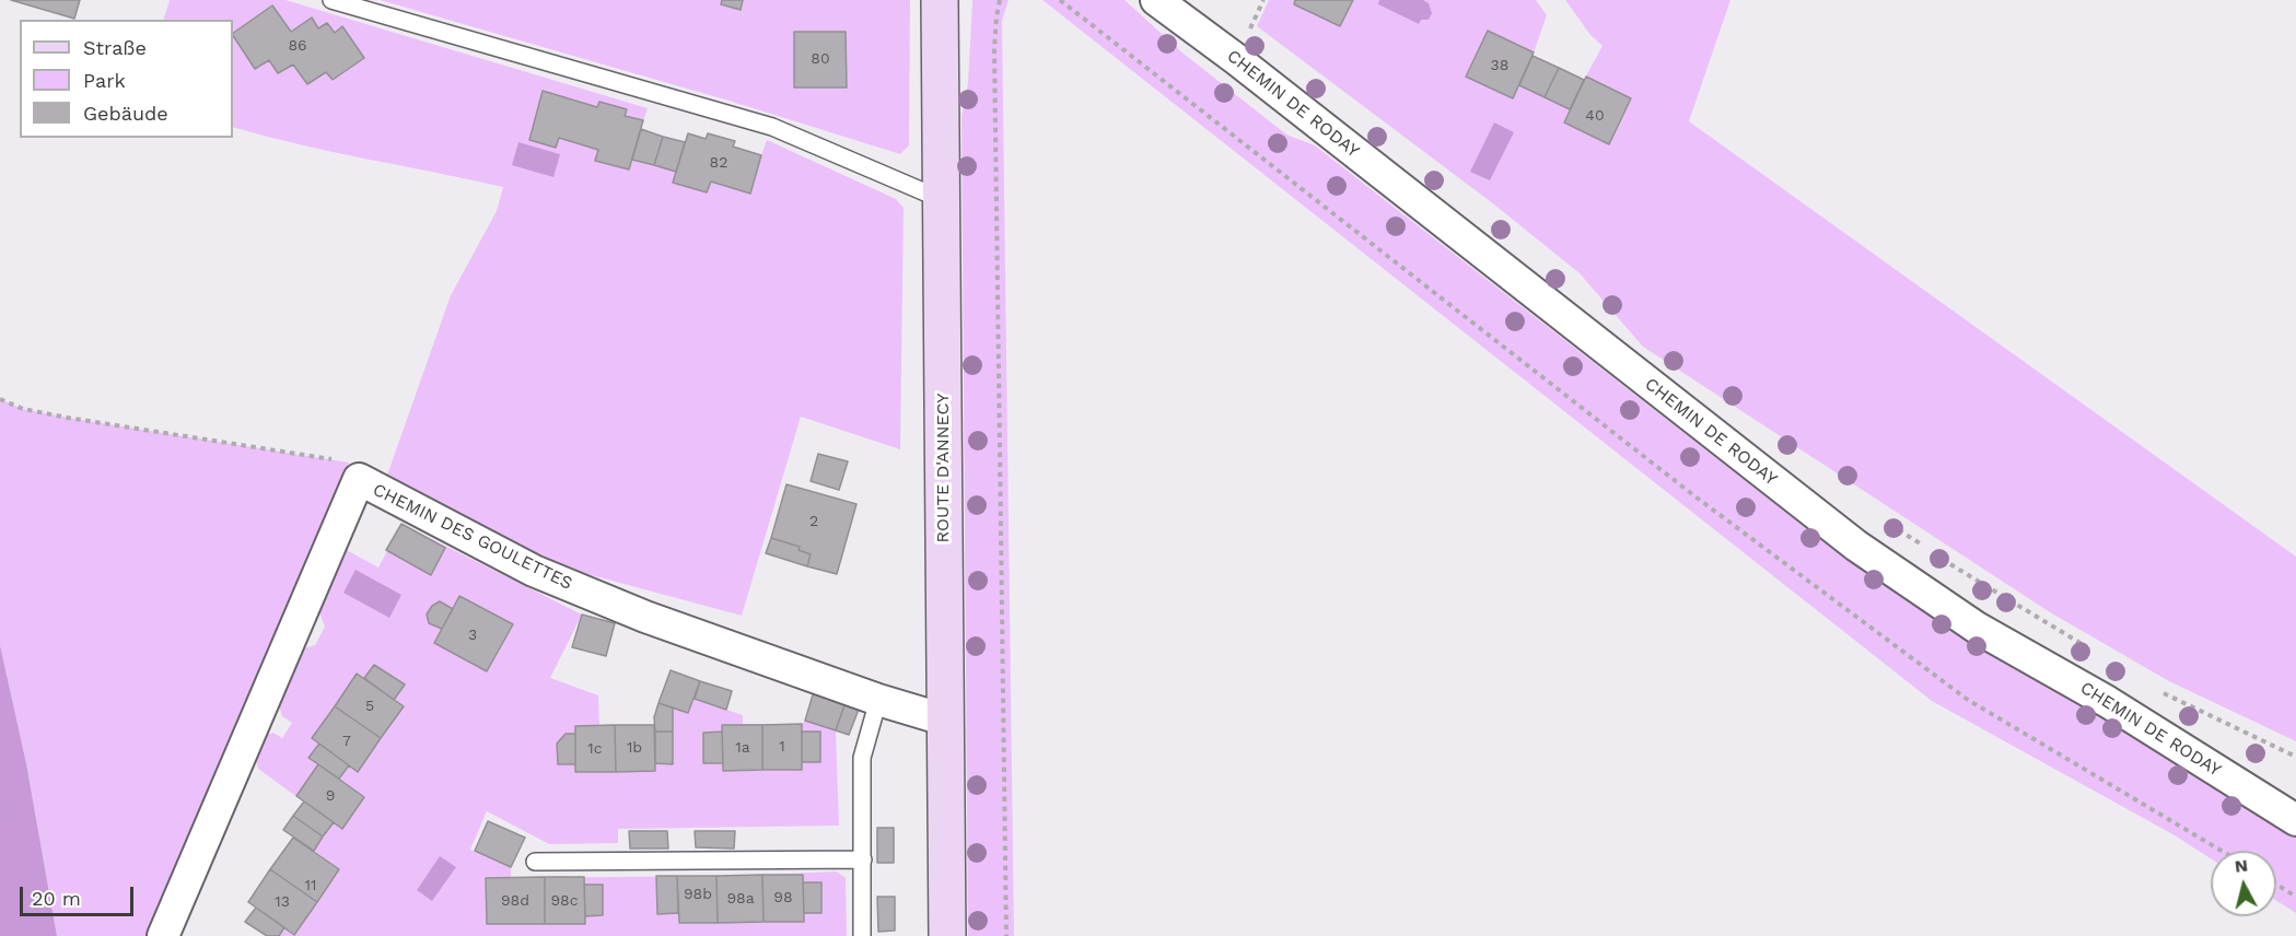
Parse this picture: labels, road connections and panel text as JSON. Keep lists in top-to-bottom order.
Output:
{
  "streets": {
    "main road": ["ROUTE D'ANNECY"],
    "street": ["CHEMIN DE RODAY", "CHEMIN DES GOULETTES"]
  },
  "crossings": [
    ["ROUTE D'ANNECY", "CHEMIN DES GOULETTES"]
  ],
  "house_numbers": [
    "86",
    "80",
    "38",
    "40",
    "82",
    "2",
    "3",
    "5",
    "7",
    "1",
    "1b",
    "1a",
    "1c",
    "9",
    "11",
    "98b",
    "98",
    "98a",
    "98d",
    "98c",
    "13"
  ],
  "legend": ["Straße", "Park", "Gebäude"],
  "scale_bar": "20 m",
  "north": "top"
}
